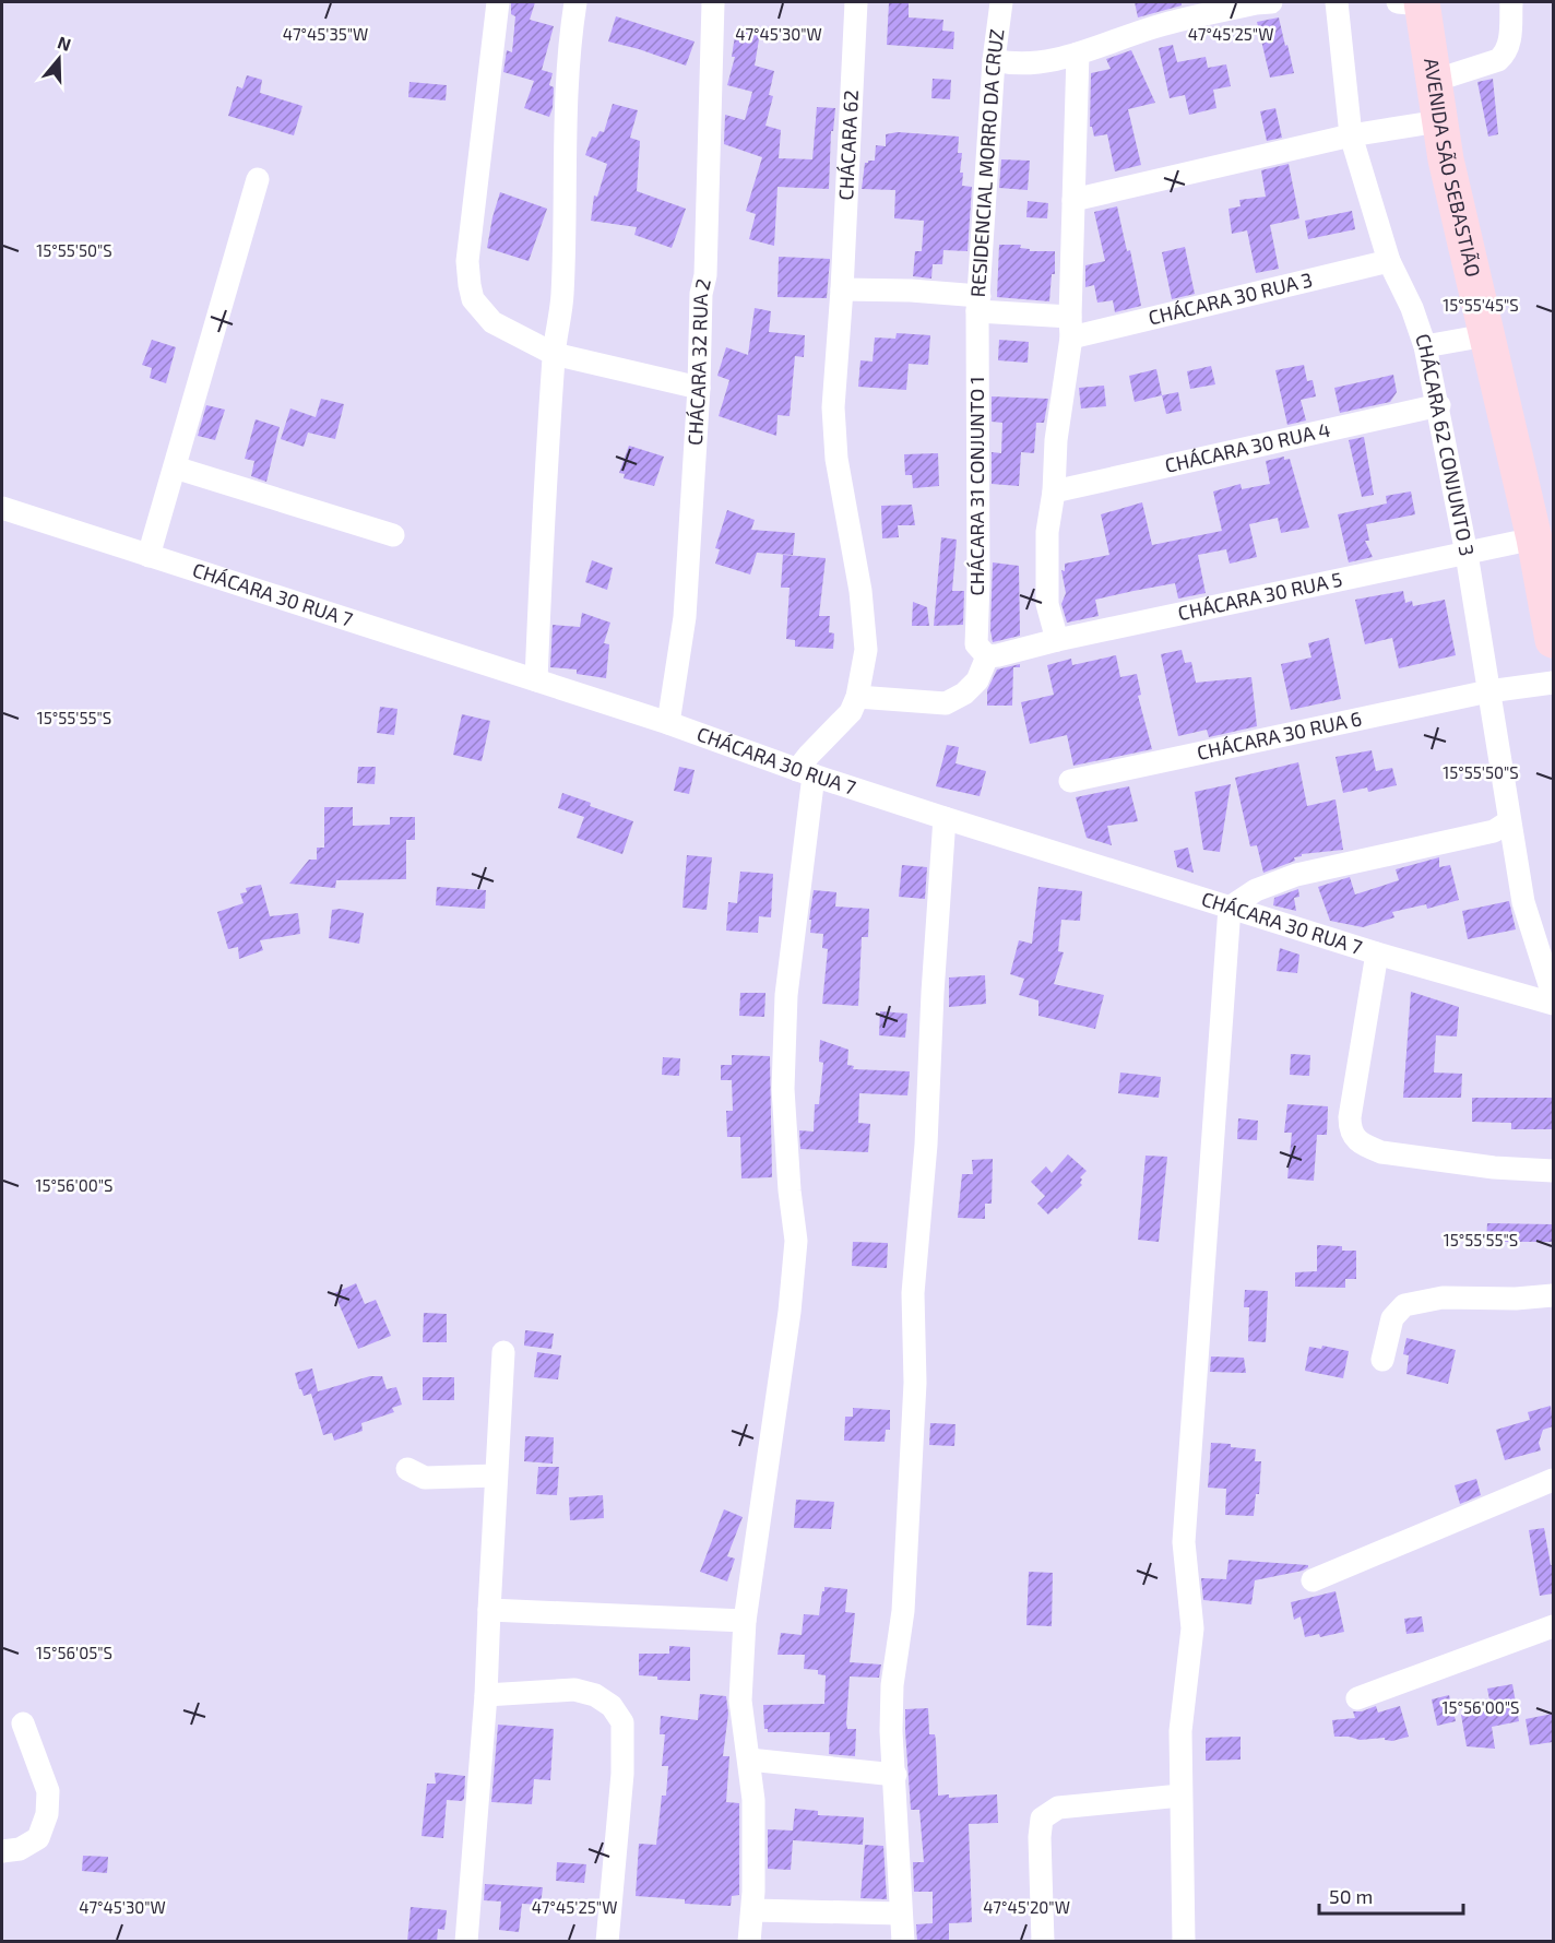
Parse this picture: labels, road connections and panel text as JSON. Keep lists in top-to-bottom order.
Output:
{
  "streets": {
    "main road": ["AVENIDA SÃO SEBASTIÃO"],
    "street": [
      "CHÁCARA 62",
      "RESIDENCIAL MORRO DA CRUZ",
      "CHÁCARA 30 RUA 3",
      "CHÁCARA 32 RUA 2",
      "CHÁCARA 62 CONJUNTO 3",
      "CHÁCARA 30 RUA 4",
      "CHÁCARA 31 CONJUNTO 1",
      "CHÁCARA 30 RUA 7",
      "CHÁCARA 30 RUA 5",
      "CHÁCARA 30 RUA 6"
    ]
  },
  "crossings": [
    ["RESIDENCIAL MORRO DA CRUZ", "CHÁCARA 30 RUA 3"],
    ["RESIDENCIAL MORRO DA CRUZ", "CHÁCARA 31 CONJUNTO 1"],
    ["AVENIDA SÃO SEBASTIÃO", "CHÁCARA 30 RUA 5"],
    ["CHÁCARA 30 RUA 3", "CHÁCARA 62 CONJUNTO 3"],
    ["CHÁCARA 32 RUA 2", "CHÁCARA 30 RUA 7"],
    ["CHÁCARA 62 CONJUNTO 3", "CHÁCARA 30 RUA 4"],
    ["CHÁCARA 62 CONJUNTO 3", "CHÁCARA 30 RUA 5"],
    ["CHÁCARA 62 CONJUNTO 3", "CHÁCARA 30 RUA 6"],
    ["CHÁCARA 31 CONJUNTO 1", "CHÁCARA 30 RUA 5"]
  ],
  "scale_bar": "50 m",
  "north": "top",
  "coordinates": [
    "47°45'35\"W",
    "47°45'30\"W",
    "47°45'25\"W",
    "15°55'50\"S",
    "15°55'45\"S",
    "15°55'55\"S",
    "15°56'00\"S",
    "15°56'05\"S",
    "47°45'20\"W"
  ]
}
